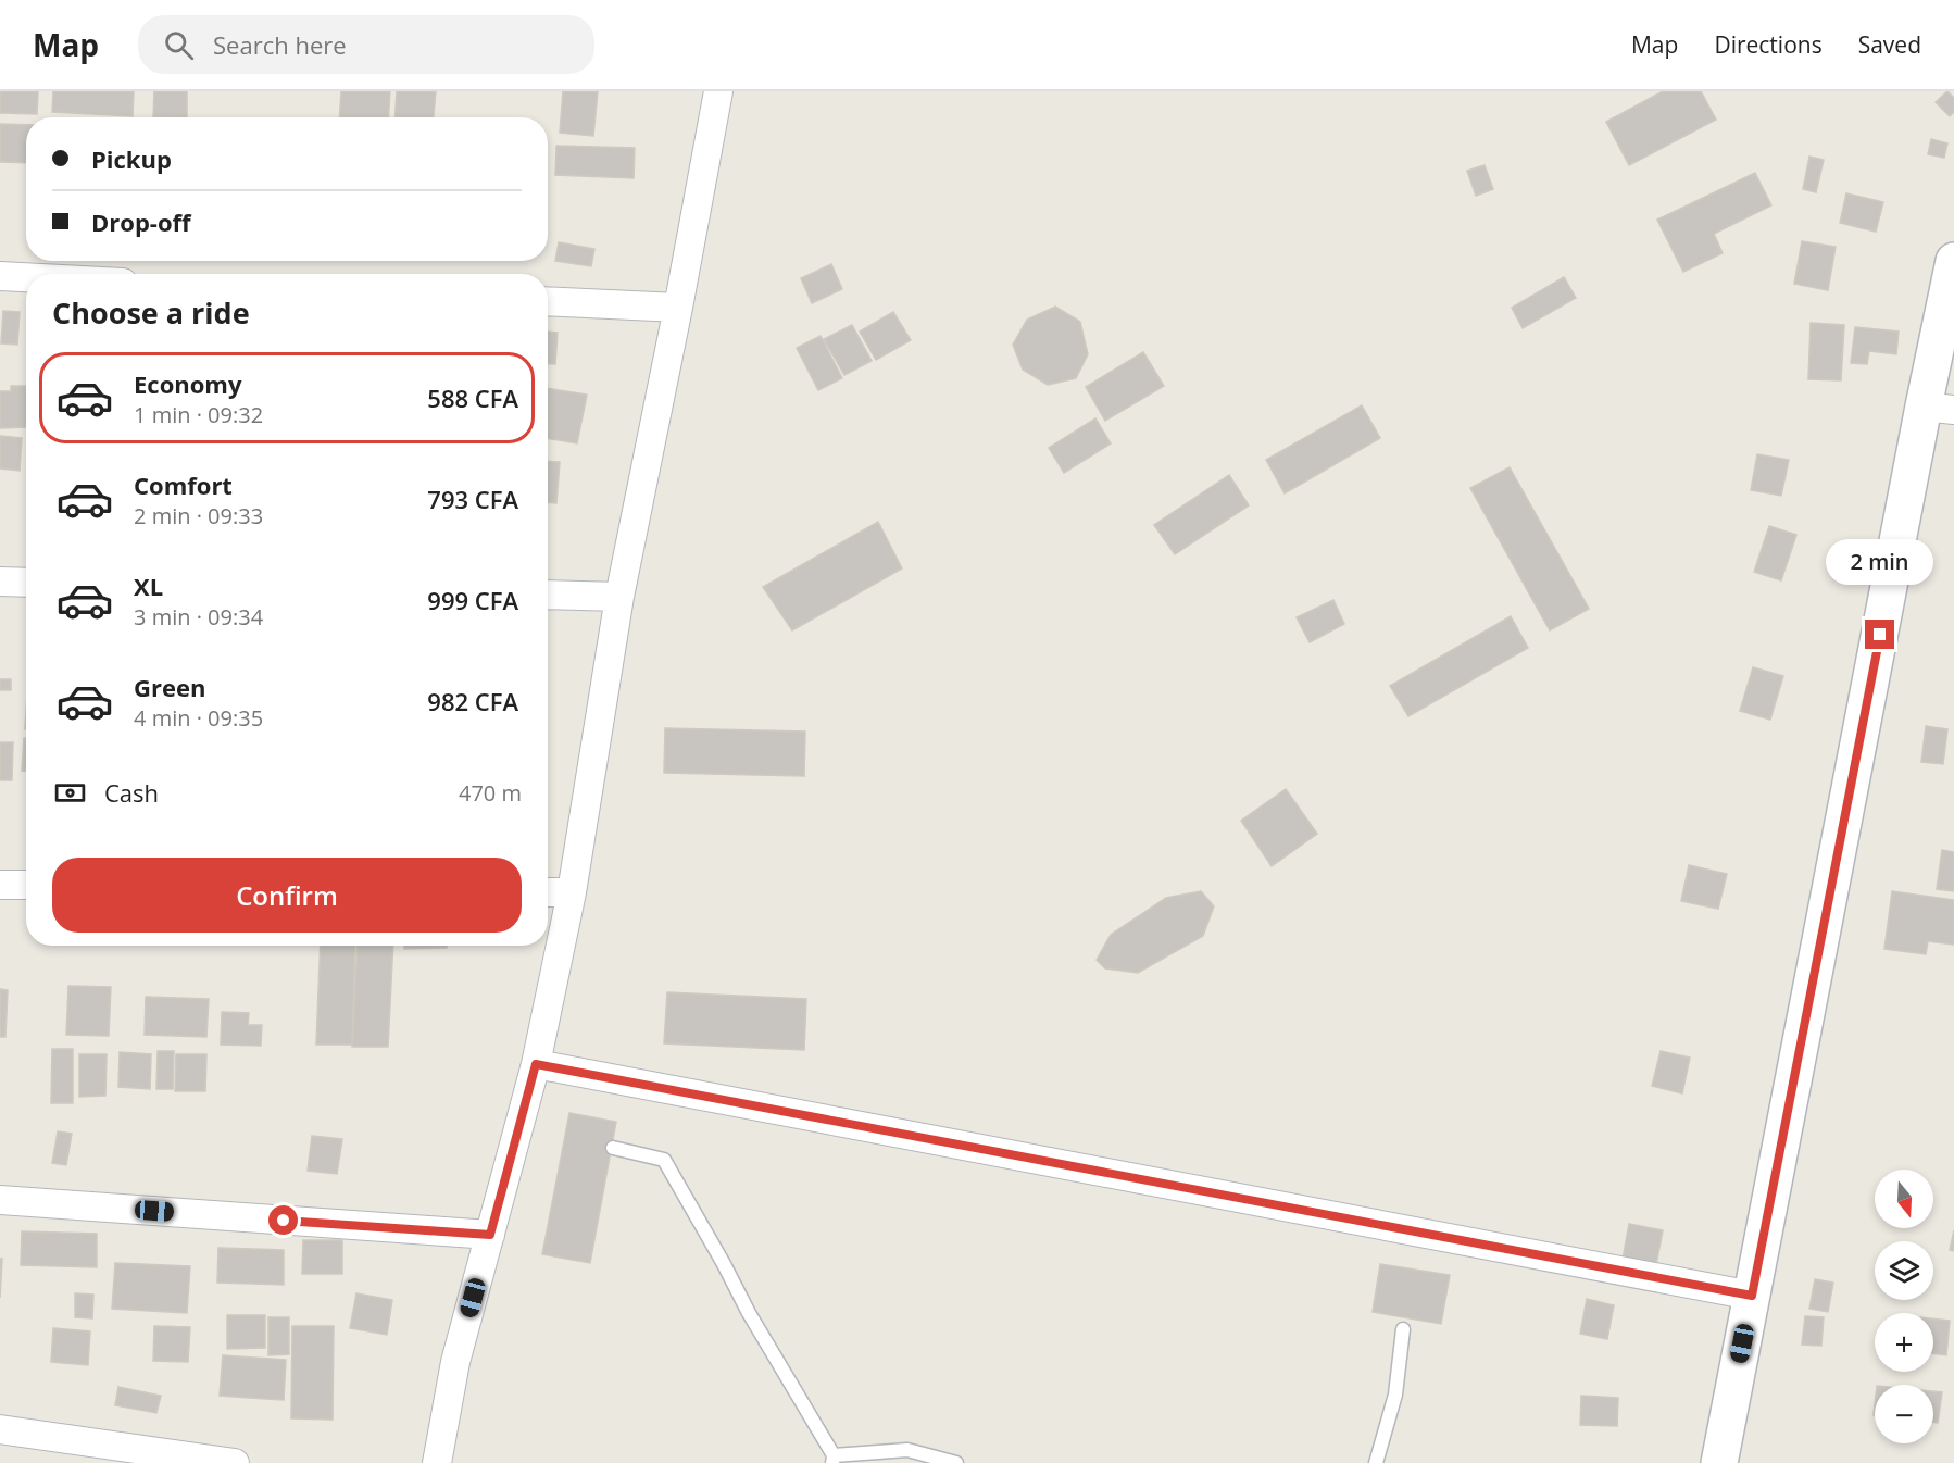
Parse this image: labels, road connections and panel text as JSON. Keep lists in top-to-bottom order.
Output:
{
  "north": "bottom",
  "page": {
    "header": "Map",
    "search": "Search here",
    "nav": ["Map", "Directions", "Saved"],
    "banner": ["Pickup", "Drop-off"],
    "heading": "Choose a ride",
    "list": [
      {
        "name": "Economy",
        "note": "1 min · 09:32",
        "value": "588 CFA"
      },
      {
        "name": "Comfort",
        "note": "2 min · 09:33",
        "value": "793 CFA"
      },
      {
        "name": "XL",
        "note": "3 min · 09:34",
        "value": "999 CFA"
      },
      {
        "name": "Green",
        "note": "4 min · 09:35",
        "value": "982 CFA"
      }
    ],
    "bubble": "2 min",
    "pay": ["Cash", "470 m"],
    "buttons": "Confirm",
    "map_buttons": ["+", "−"]
  }
}
